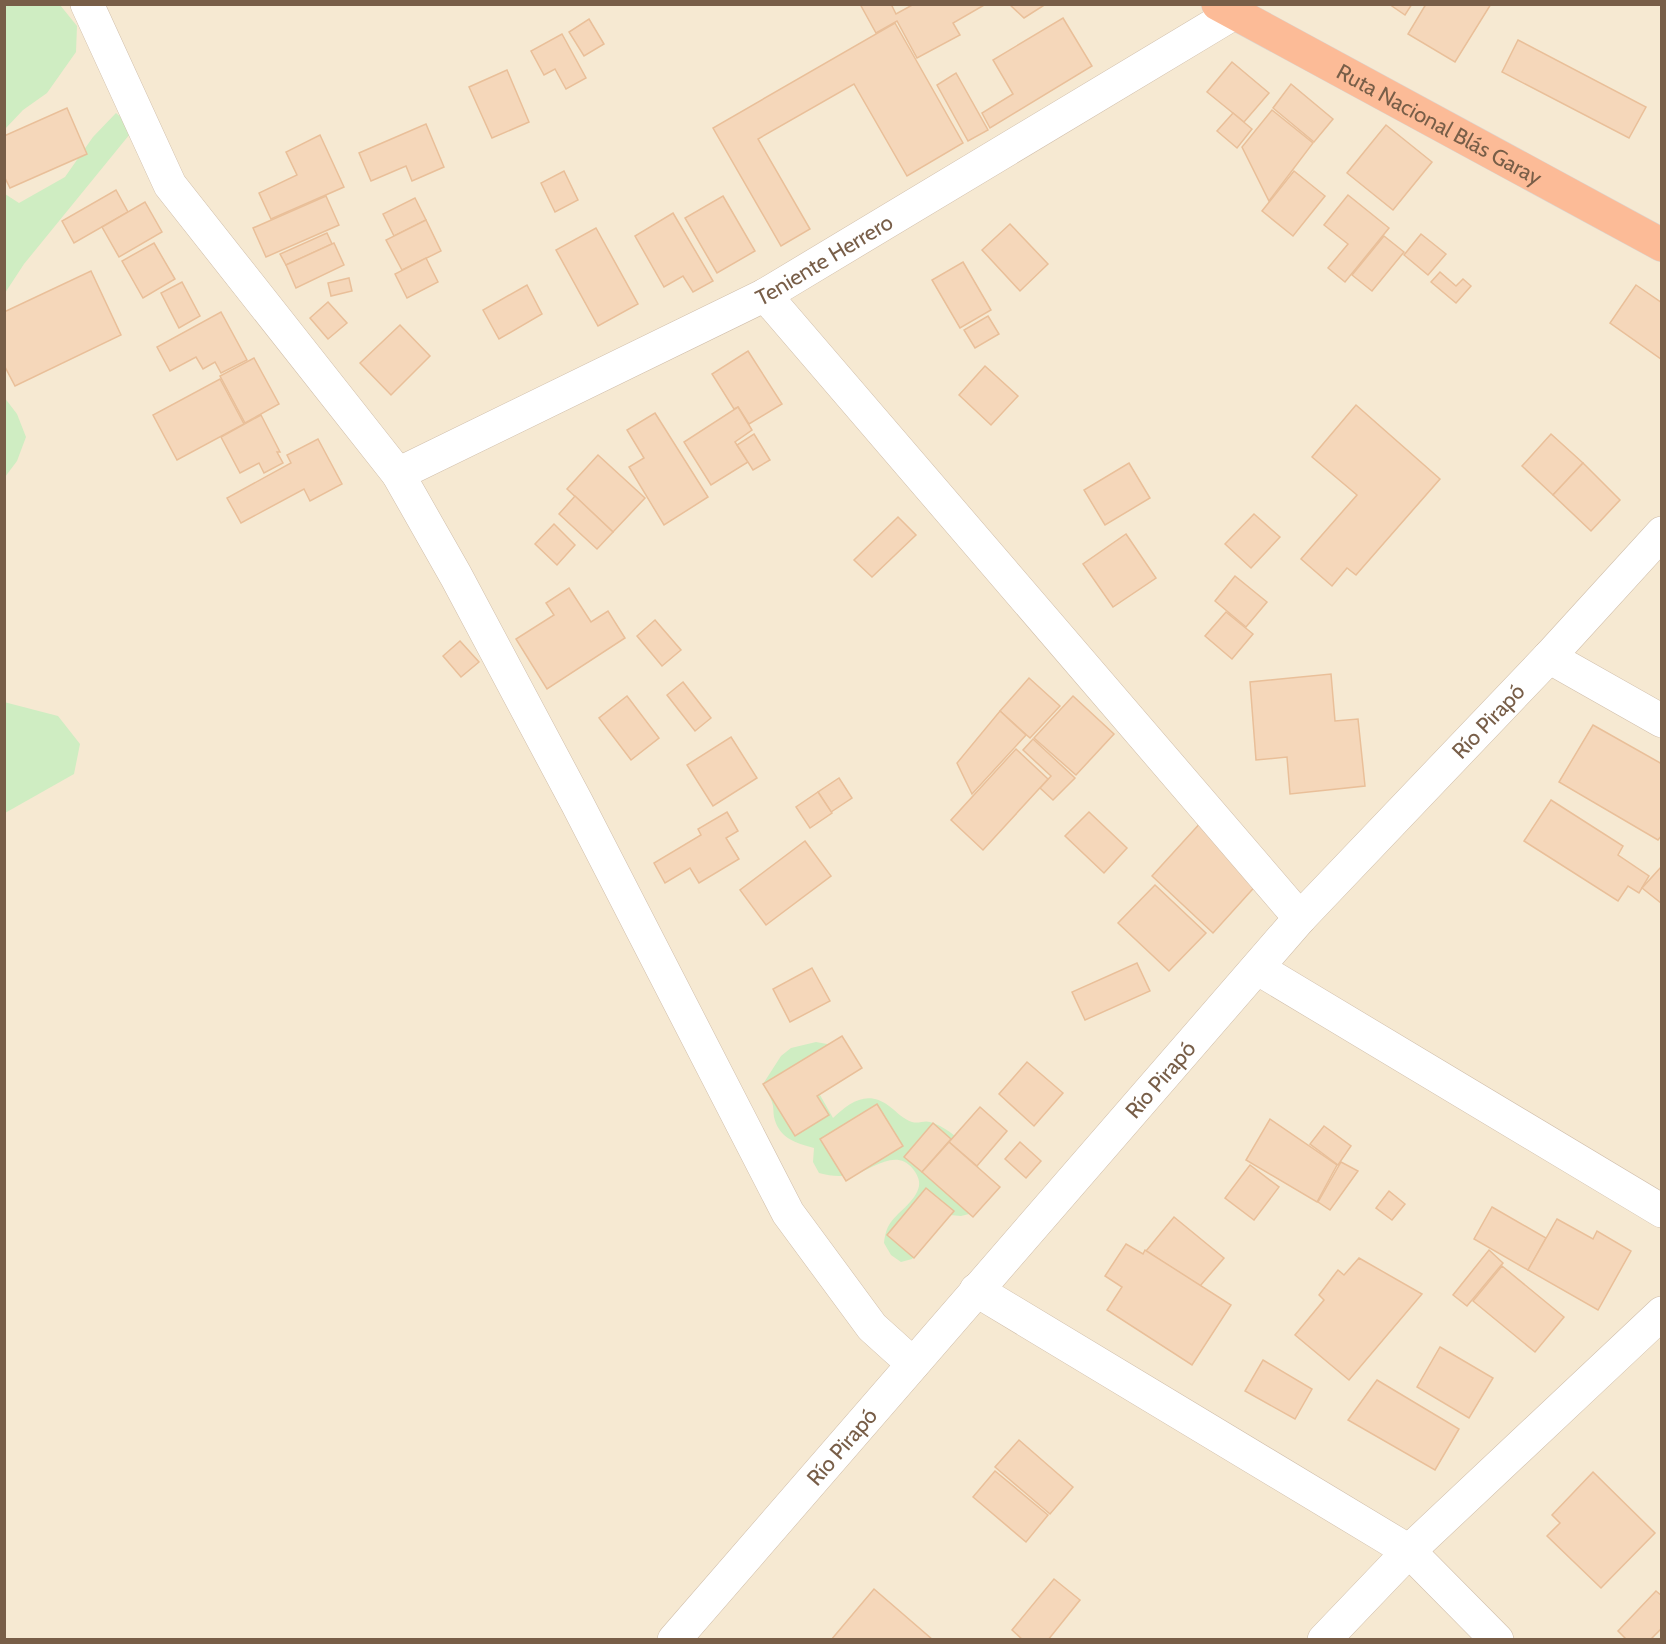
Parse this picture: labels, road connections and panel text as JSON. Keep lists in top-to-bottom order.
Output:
{
  "streets": {
    "highway": ["Ruta Nacional Blás Garay"],
    "street": ["Teniente Herrero", "Río Pirapó"]
  },
  "crossings": [
    ["Ruta Nacional Blás Garay", "Teniente Herrero"]
  ]
}
